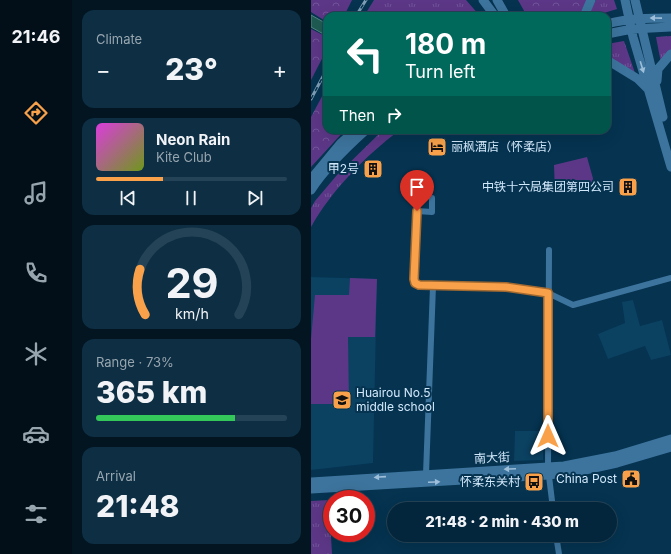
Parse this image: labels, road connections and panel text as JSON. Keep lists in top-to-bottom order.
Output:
{
  "streets": {
    "main road": ["南大街"]
  },
  "places": {
    "hotel": ["丽枫酒店（怀柔店）"],
    "building": ["甲2号", "中铁十六局集团第四公司"],
    "school or university": ["Huairou No.5 middle school"],
    "public building": ["China Post"],
    "bus stop": ["怀柔东关村"]
  },
  "page": {
    "tabs": "21:46",
    "tile": [
      "Climate",
      ["Range · 73%", "365 km"],
      ["Arrival", "21:48"]
    ],
    "turn": ["180 m", "Turn left"],
    "heat": ["−", "23°", "+"],
    "then": "Then",
    "song": ["Neon Rain", "Kite Club"],
    "limit": "30",
    "trip": "21:48 · 2 min · 430 m",
    "gauge": ["29", "km/h"]
  }
}
